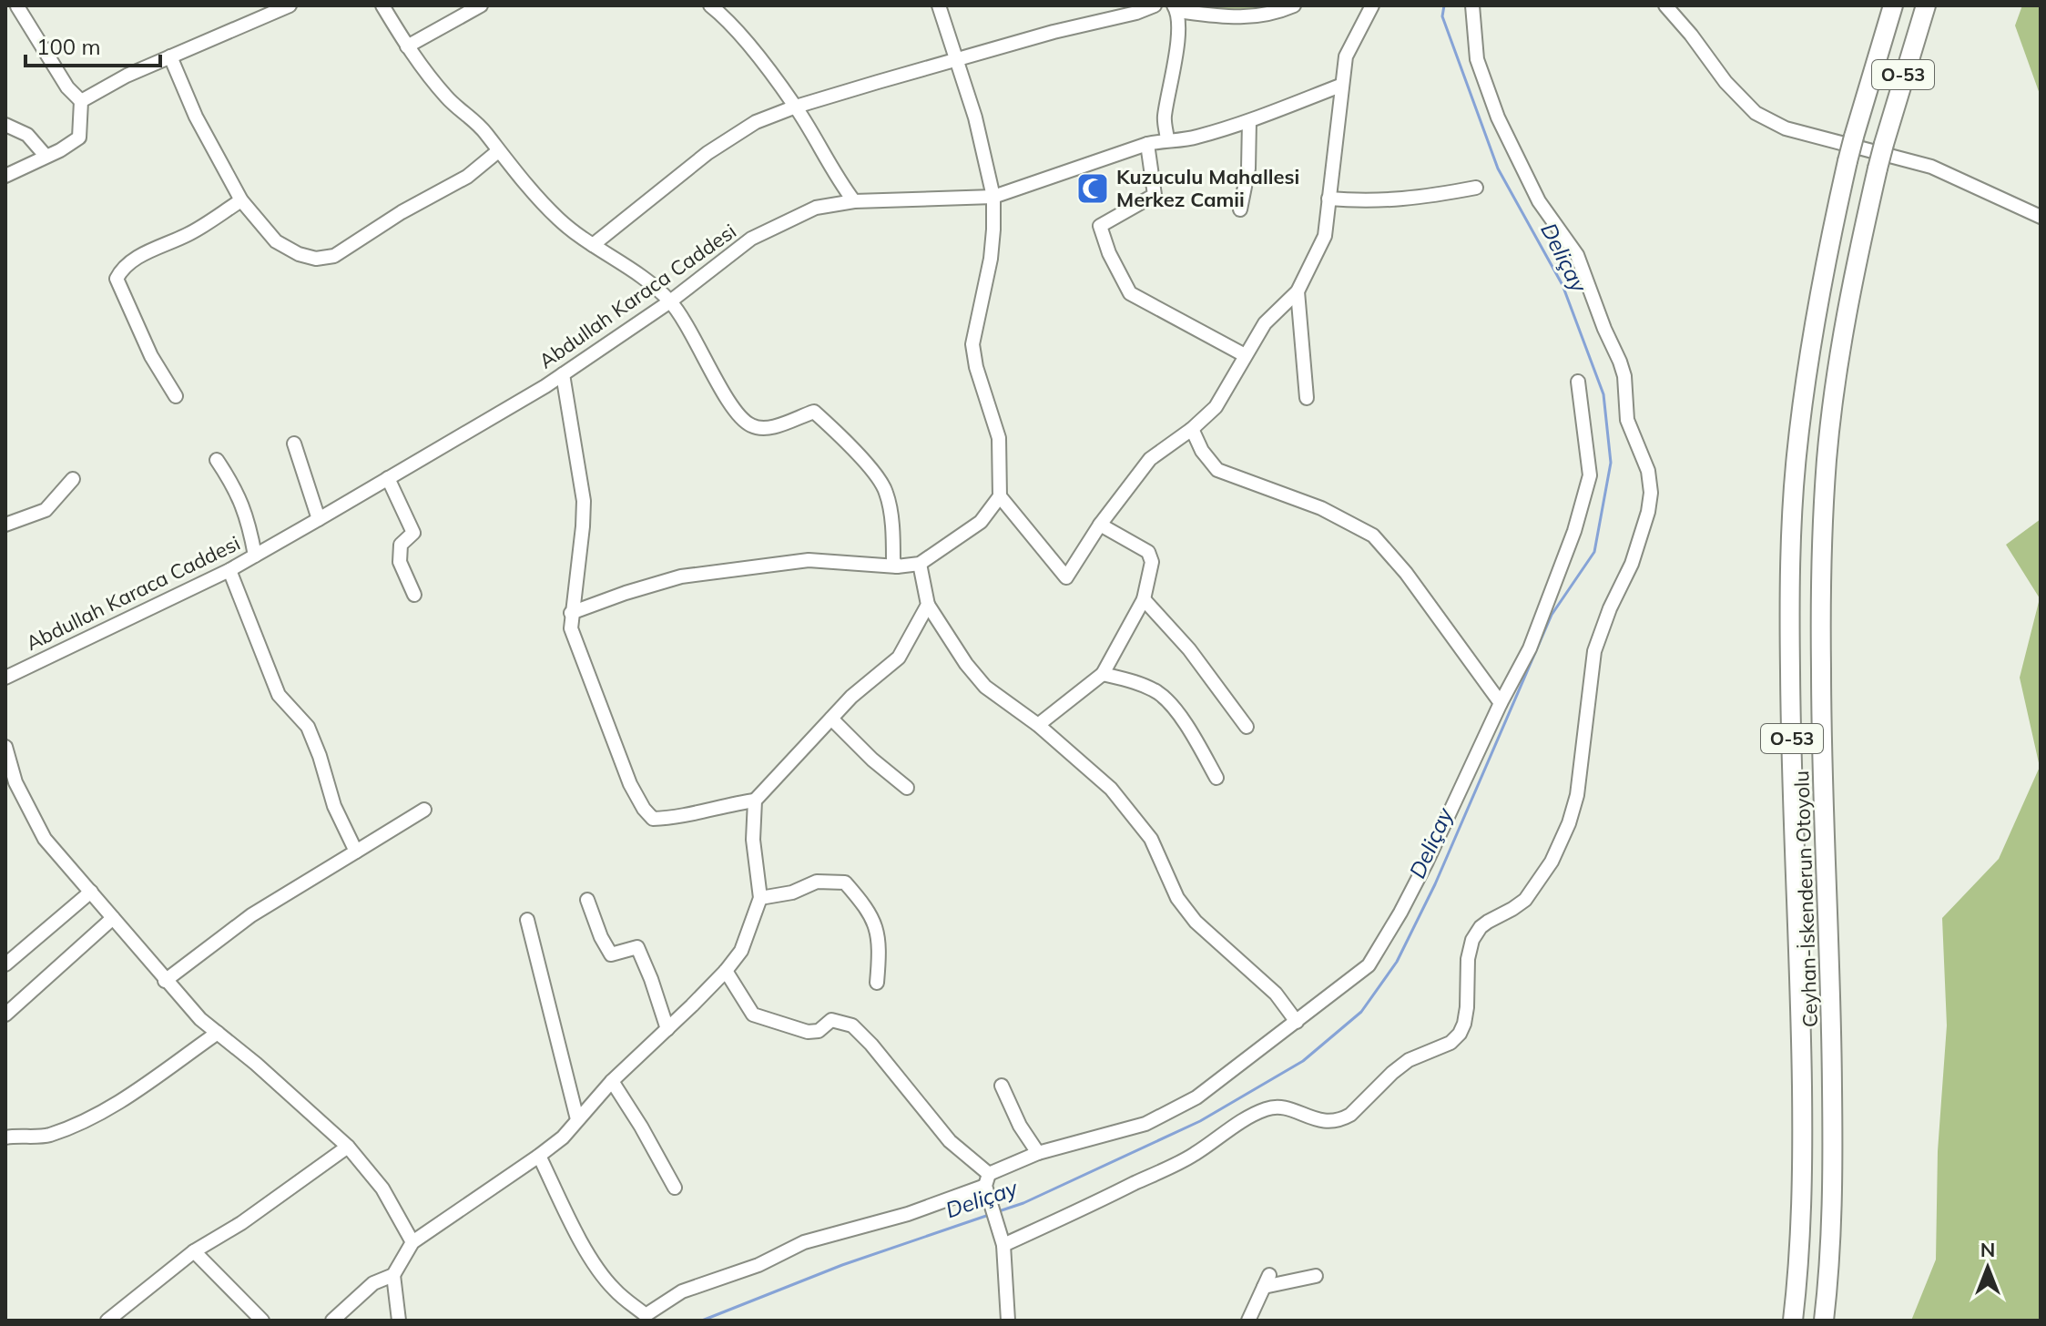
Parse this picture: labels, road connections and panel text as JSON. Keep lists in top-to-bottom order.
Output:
{
  "streets": {
    "highway": ["O-53", "Ceyhan-İskenderun Otoyolu"],
    "street": ["Abdullah Karaca Caddesi"]
  },
  "water": ["Deliçay"],
  "places": {
    "mosque": ["Kuzuculu Mahallesi Merkez Camii"]
  },
  "scale_bar": "100 m",
  "north": "top"
}
